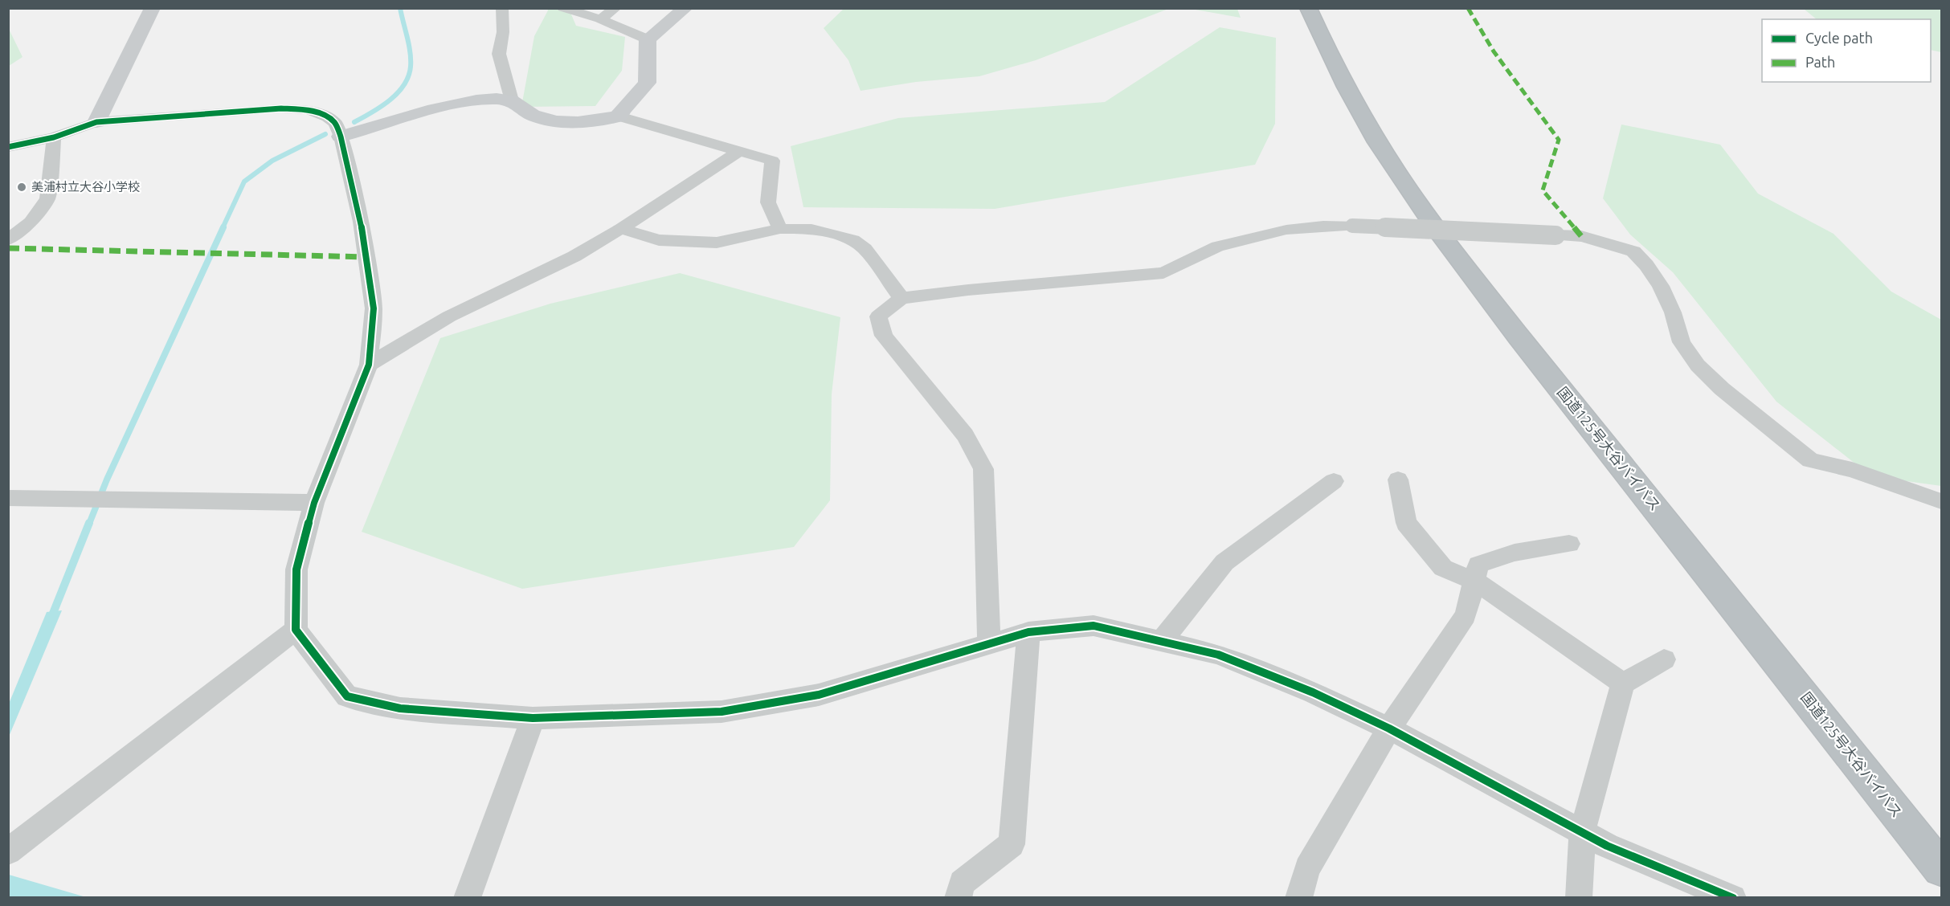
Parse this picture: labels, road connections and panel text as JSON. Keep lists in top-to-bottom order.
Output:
{
  "streets": {
    "highway": ["国道125号大谷バイパス"]
  },
  "places": ["美浦村立大谷小学校"],
  "legend": ["Cycle path", "Path"]
}
